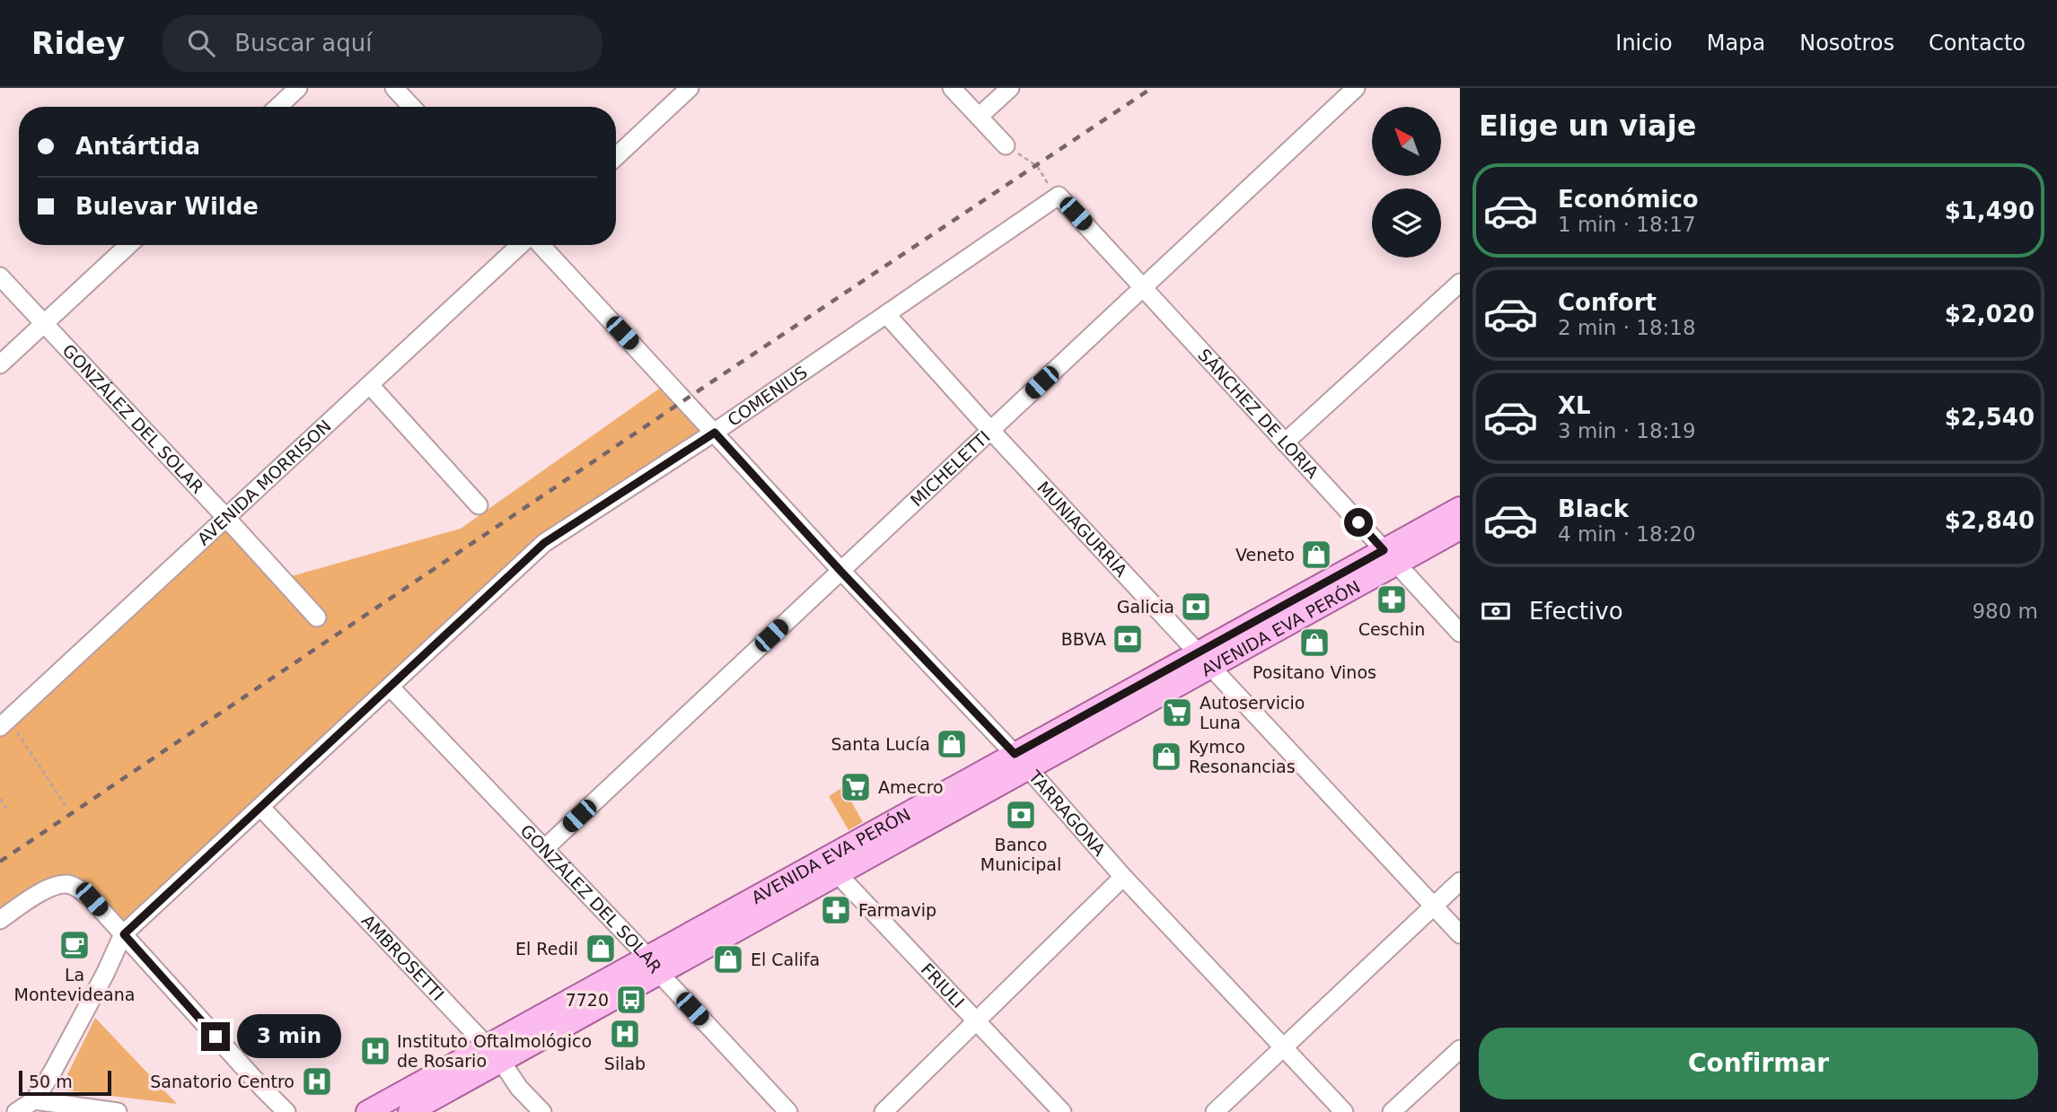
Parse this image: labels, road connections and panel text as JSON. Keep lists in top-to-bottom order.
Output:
{
  "streets": {
    "main road": ["AVENIDA EVA PERÓN"],
    "street": [
      "COMENIUS",
      "SÁNCHEZ DE LORIA",
      "GONZÁLEZ DEL SOLAR",
      "MICHELETTI",
      "AVENIDA MORRISON",
      "MUNIAGURRÍA",
      "TARRAGONA",
      "AMBROSETTI",
      "FRIULI"
    ]
  },
  "crossings": [
    ["COMENIUS", "SÁNCHEZ DE LORIA"],
    ["COMENIUS", "GONZÁLEZ DEL SOLAR"],
    ["COMENIUS", "MUNIAGURRÍA"],
    ["COMENIUS", "TARRAGONA"],
    ["COMENIUS", "AMBROSETTI"],
    ["SÁNCHEZ DE LORIA", "MICHELETTI"],
    ["SÁNCHEZ DE LORIA", "AVENIDA EVA PERÓN"],
    ["GONZÁLEZ DEL SOLAR", "MICHELETTI"],
    ["GONZÁLEZ DEL SOLAR", "AVENIDA MORRISON"],
    ["GONZÁLEZ DEL SOLAR", "AVENIDA EVA PERÓN"],
    ["MICHELETTI", "MUNIAGURRÍA"],
    ["MICHELETTI", "TARRAGONA"],
    ["MUNIAGURRÍA", "AVENIDA EVA PERÓN"],
    ["AVENIDA EVA PERÓN", "TARRAGONA"],
    ["AVENIDA EVA PERÓN", "AMBROSETTI"],
    ["AVENIDA EVA PERÓN", "FRIULI"]
  ],
  "places": {
    "shop": [
      "Veneto",
      "Positano Vinos",
      "Santa Lucía",
      "Kymco Resonancias",
      "El Redil",
      "El Califa"
    ],
    "pharmacy": ["Ceschin", "Farmavip"],
    "bank": ["Galicia", "BBVA", "Banco Municipal"],
    "supermarket": ["Autoservicio Luna", "Amecro"],
    "cafe": ["La Montevideana"],
    "bus stop": ["7720"],
    "hospital": ["Silab", "Instituto Oftalmológico de Rosario", "Sanatorio Centro"]
  },
  "scale_bar": "50 m",
  "north": "top left",
  "page": {
    "header": "Ridey",
    "search": "Buscar aquí",
    "nav": [
      "Inicio",
      "Mapa",
      "Nosotros",
      "Contacto"
    ],
    "heading": "Elige un viaje",
    "banner": ["Antártida", "Bulevar Wilde"],
    "list": [
      {
        "name": "Económico",
        "note": "1 min · 18:17",
        "value": "$1,490"
      },
      {
        "name": "Confort",
        "note": "2 min · 18:18",
        "value": "$2,020"
      },
      {
        "name": "XL",
        "note": "3 min · 18:19",
        "value": "$2,540"
      },
      {
        "name": "Black",
        "note": "4 min · 18:20",
        "value": "$2,840"
      }
    ],
    "pay": ["Efectivo", "980 m"],
    "bubble": "3 min",
    "buttons": "Confirmar",
    "scale": "50 m"
  }
}
